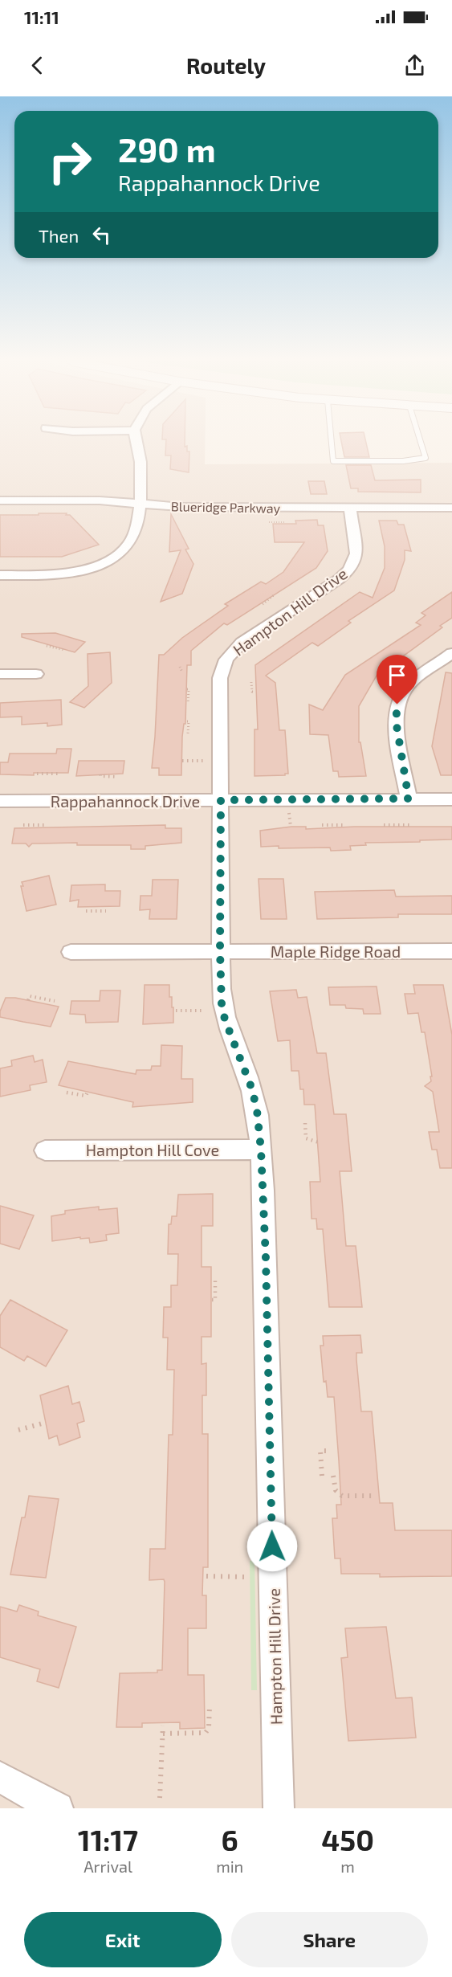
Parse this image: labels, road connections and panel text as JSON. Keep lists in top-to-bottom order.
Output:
{
  "streets": {
    "street": [
      "Blueridge Parkway",
      "Hampton Hill Drive",
      "Rappahannock Drive",
      "Maple Ridge Road",
      "Hampton Hill Cove"
    ]
  },
  "crossings": [
    ["Blueridge Parkway", "Hampton Hill Drive"],
    ["Hampton Hill Drive", "Rappahannock Drive"],
    ["Hampton Hill Drive", "Maple Ridge Road"],
    ["Hampton Hill Drive", "Hampton Hill Cove"]
  ],
  "page": {
    "status": "11:11",
    "header": "Routely",
    "turn": ["290 m", "Rappahannock Drive"],
    "then": "Then",
    "eta": [
      "11:17",
      "Arrival",
      "6",
      "min",
      "450",
      "m"
    ],
    "buttons": ["Exit", "Share"]
  }
}
